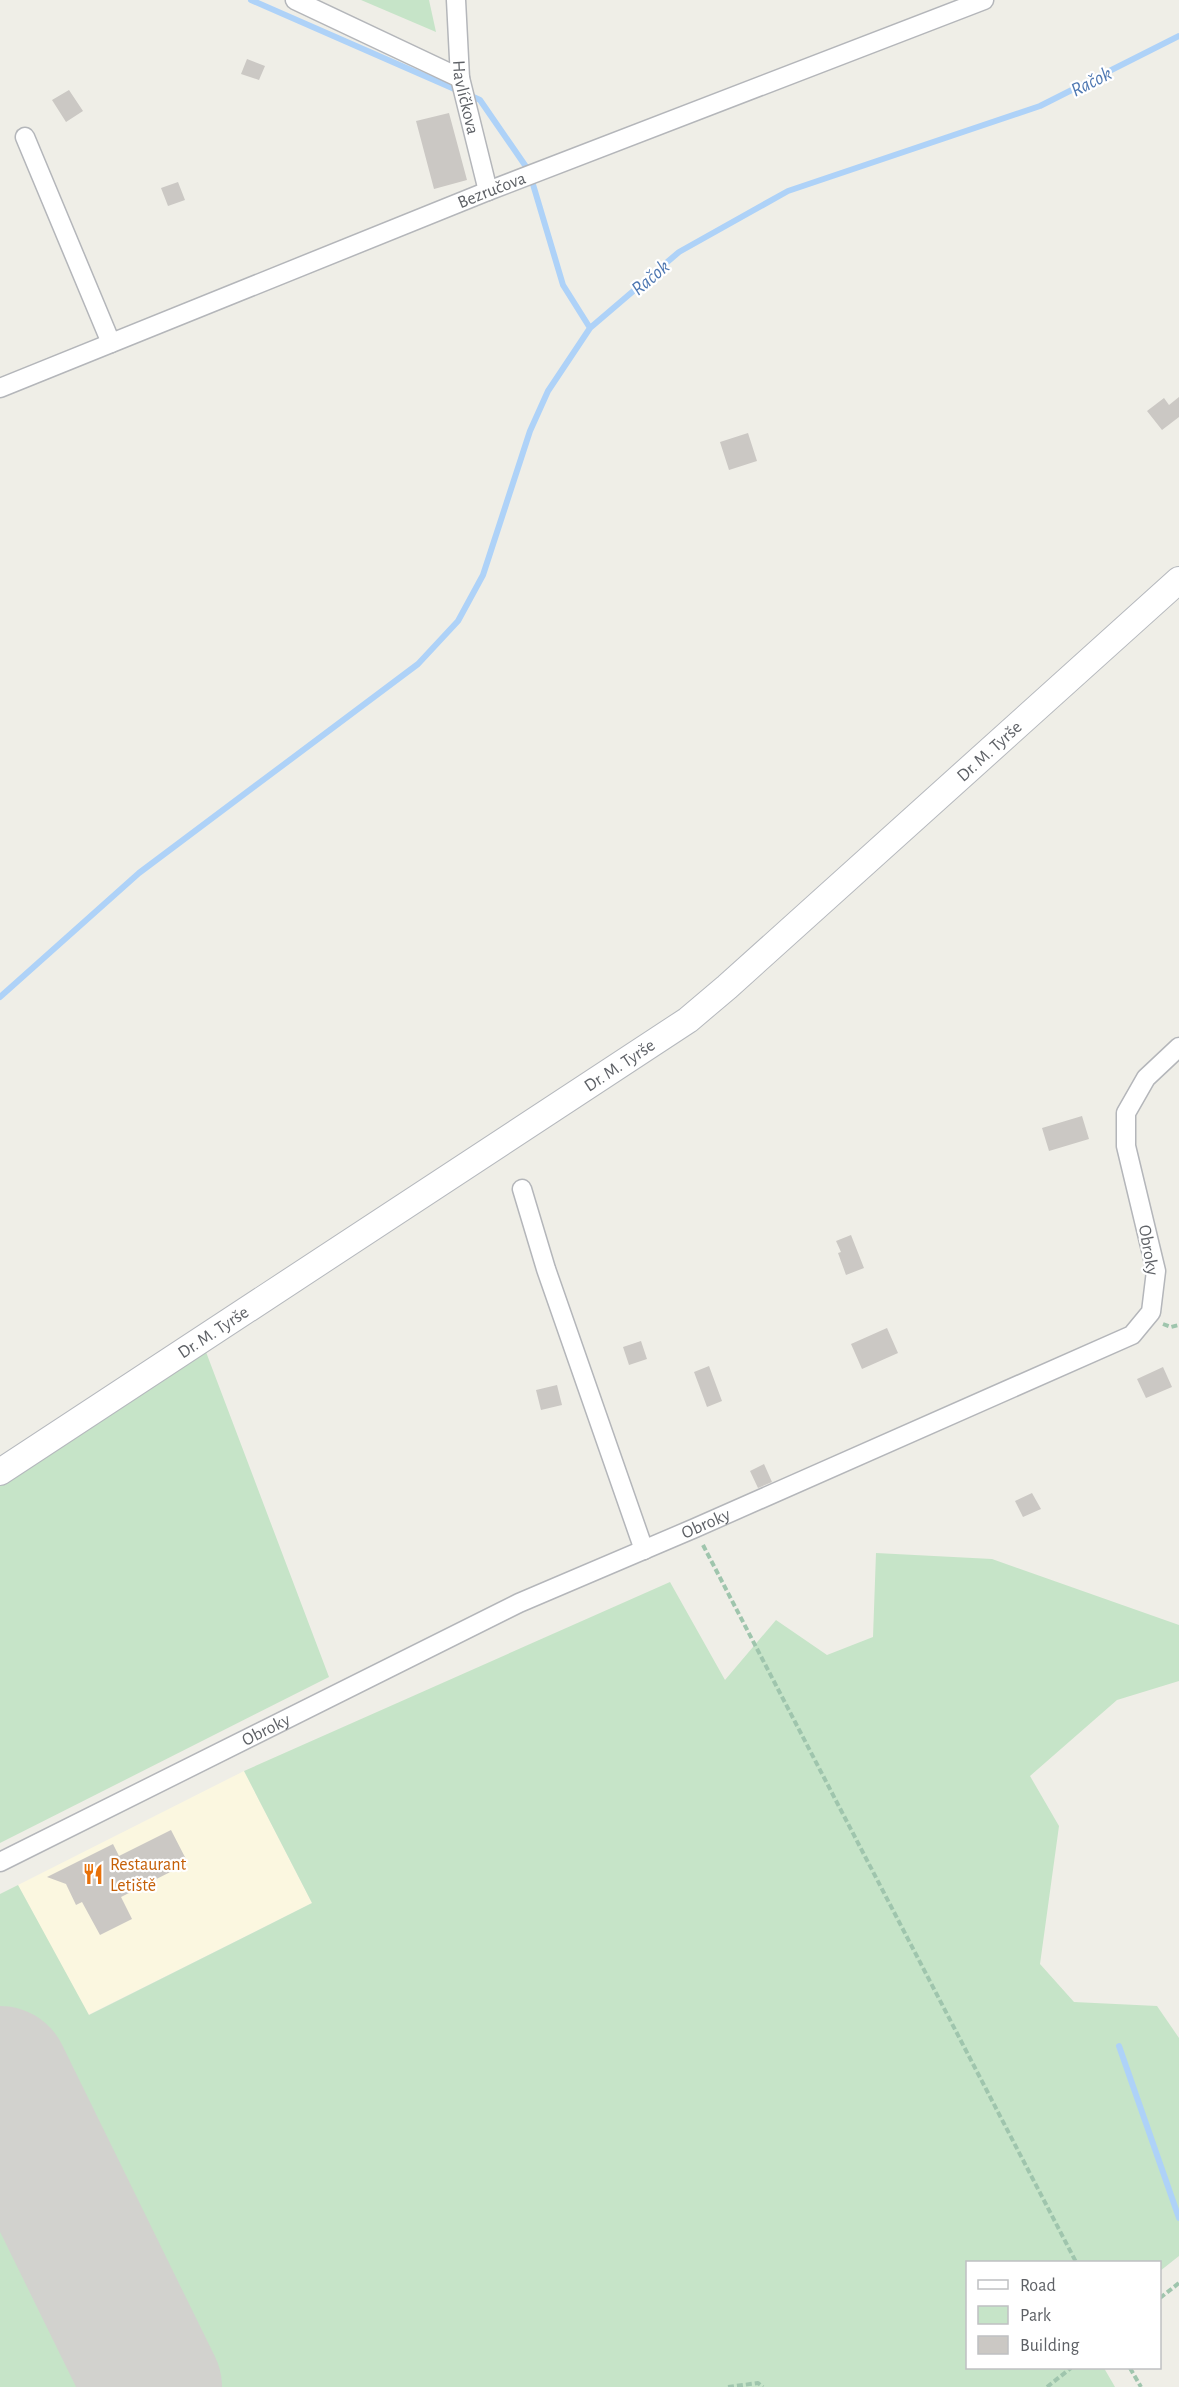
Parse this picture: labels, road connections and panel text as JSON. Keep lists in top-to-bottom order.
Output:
{
  "streets": {
    "street": [
      "Havlíčkova",
      "Bezručova",
      "Dr. M. Tyrše",
      "Obroky"
    ]
  },
  "crossings": [
    ["Havlíčkova", "Bezručova"]
  ],
  "water": ["Račok"],
  "places": {
    "restaurant": ["Restaurant Letiště"]
  },
  "legend": ["Road", "Park", "Building"]
}
